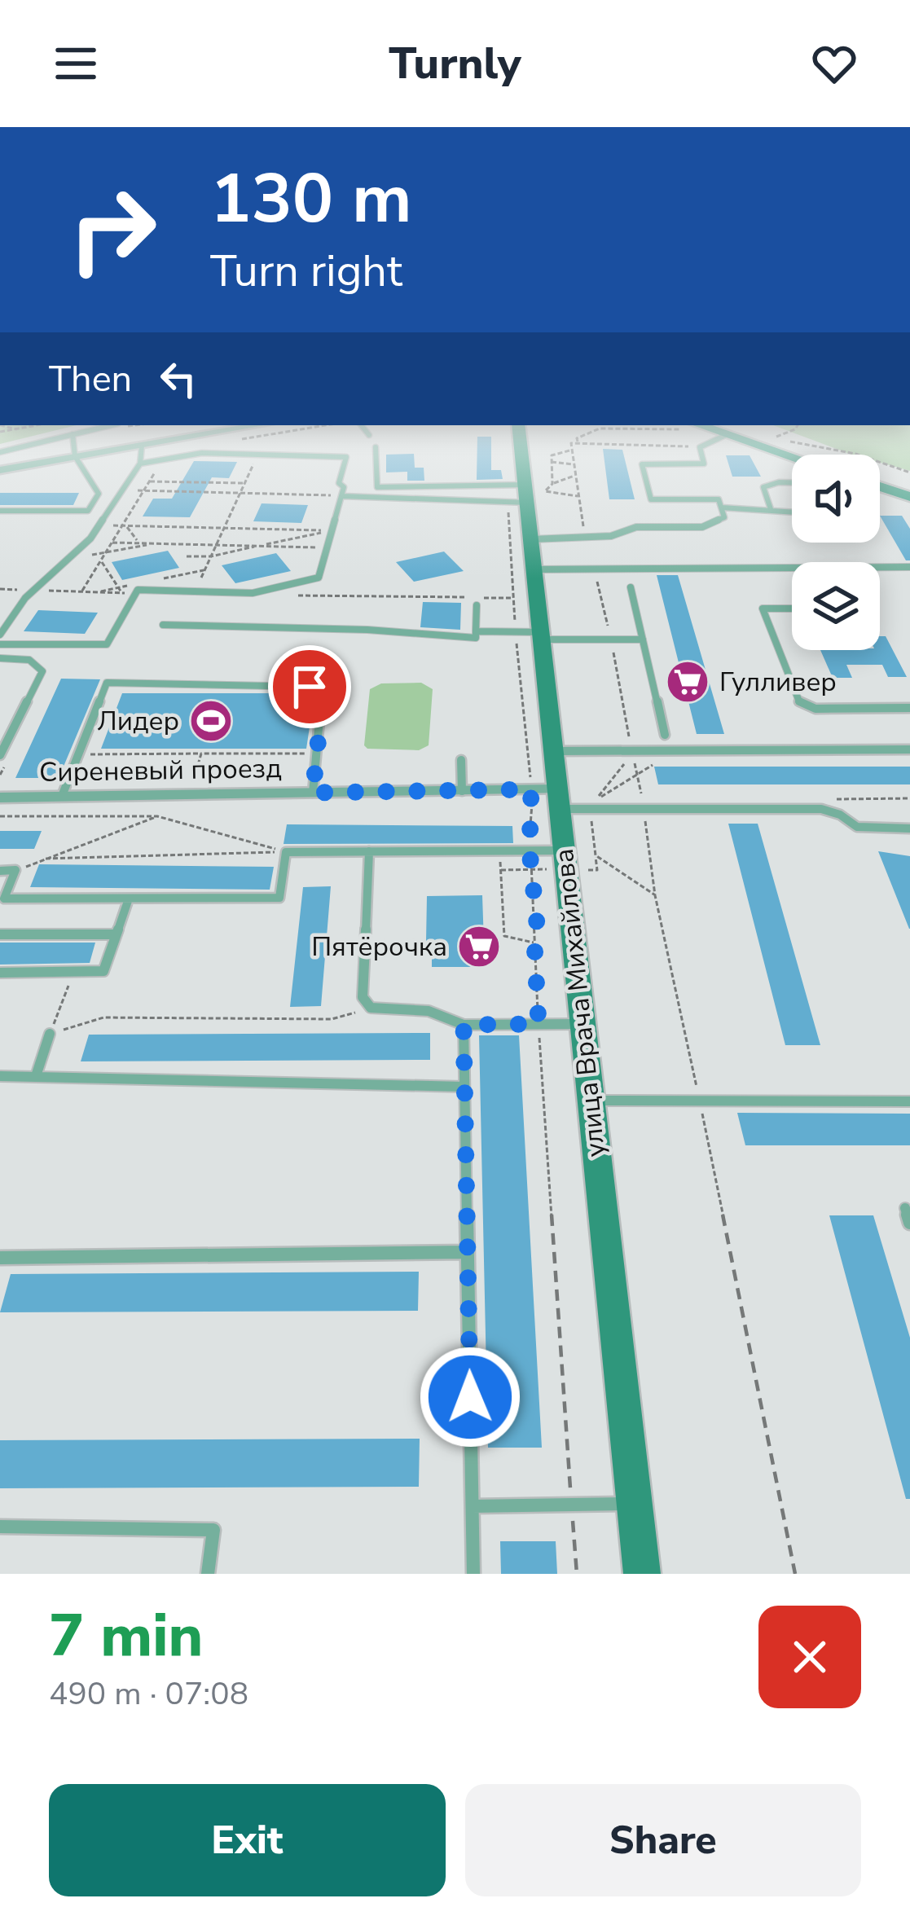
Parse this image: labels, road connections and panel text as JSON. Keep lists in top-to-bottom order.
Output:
{
  "streets": {
    "main road": ["улица Врача Михайлова"],
    "street": ["Сиреневый проезд"]
  },
  "crossings": [
    ["Сиреневый проезд", "улица Врача Михайлова"]
  ],
  "places": {
    "supermarket": ["Гулливер", "Пятёрочка"],
    "sports": ["Лидер"]
  },
  "page": {
    "header": "Turnly",
    "turn": ["130 m", "Turn right"],
    "then": "Then",
    "heading": ["7 min", "490 m · 07:08"],
    "buttons": ["Exit", "Share"]
  }
}
